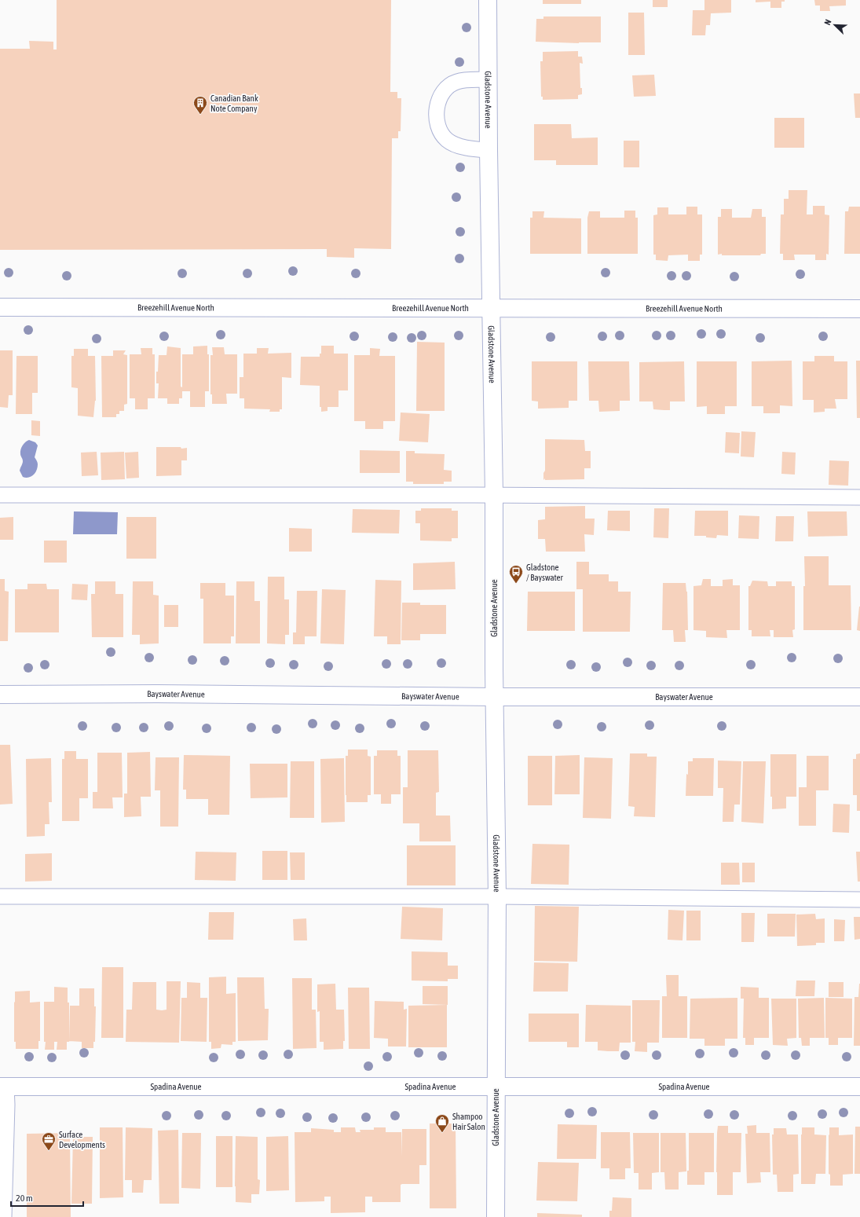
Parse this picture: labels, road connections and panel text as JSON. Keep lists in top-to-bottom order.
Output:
{
  "streets": {
    "street": [
      "Gladstone Avenue",
      "Breezehill Avenue North",
      "Bayswater Avenue",
      "Spadina Avenue"
    ]
  },
  "crossings": [
    ["Gladstone Avenue", "Breezehill Avenue North"],
    ["Gladstone Avenue", "Bayswater Avenue"],
    ["Gladstone Avenue", "Spadina Avenue"]
  ],
  "places": {
    "building": ["Canadian Bank Note Company"],
    "bus stop": ["Gladstone / Bayswater"],
    "shop": ["Shampoo Hair Salon"],
    "office": ["Surface Developments"]
  },
  "scale_bar": "20 m",
  "north": "top left"
}
